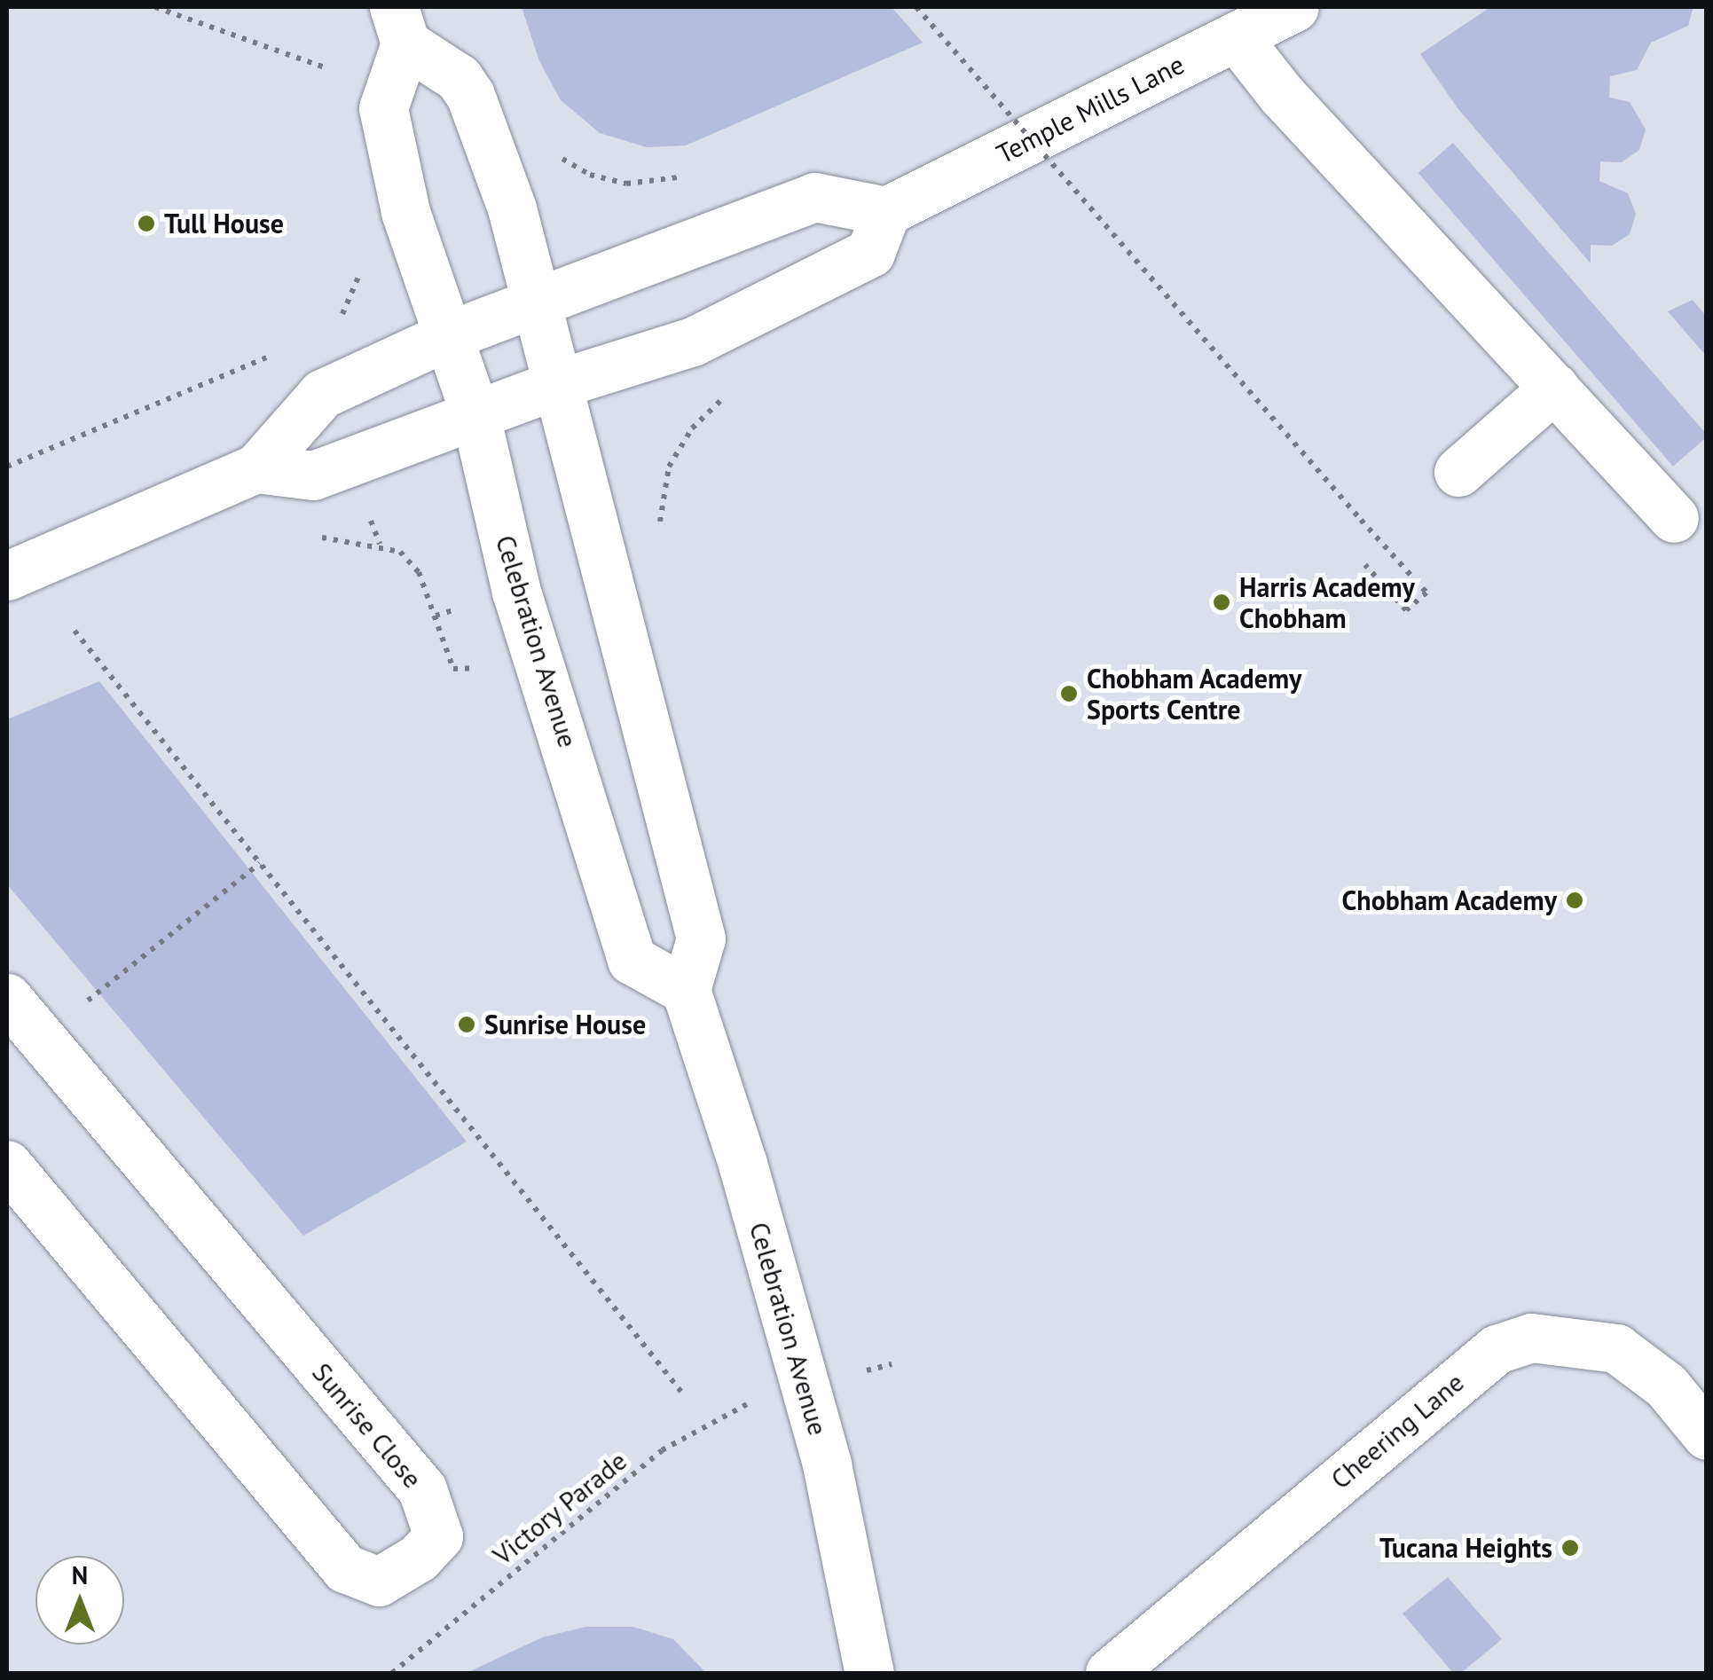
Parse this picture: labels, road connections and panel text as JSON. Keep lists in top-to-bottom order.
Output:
{
  "streets": {
    "street": [
      "Temple Mills Lane",
      "Celebration Avenue",
      "Sunrise Close",
      "Cheering Lane"
    ],
    "path": ["Victory Parade"]
  },
  "places": [
    "Tull House",
    "Harris Academy Chobham",
    "Chobham Academy Sports Centre",
    "Chobham Academy",
    "Sunrise House",
    "Tucana Heights"
  ],
  "north": "top"
}
